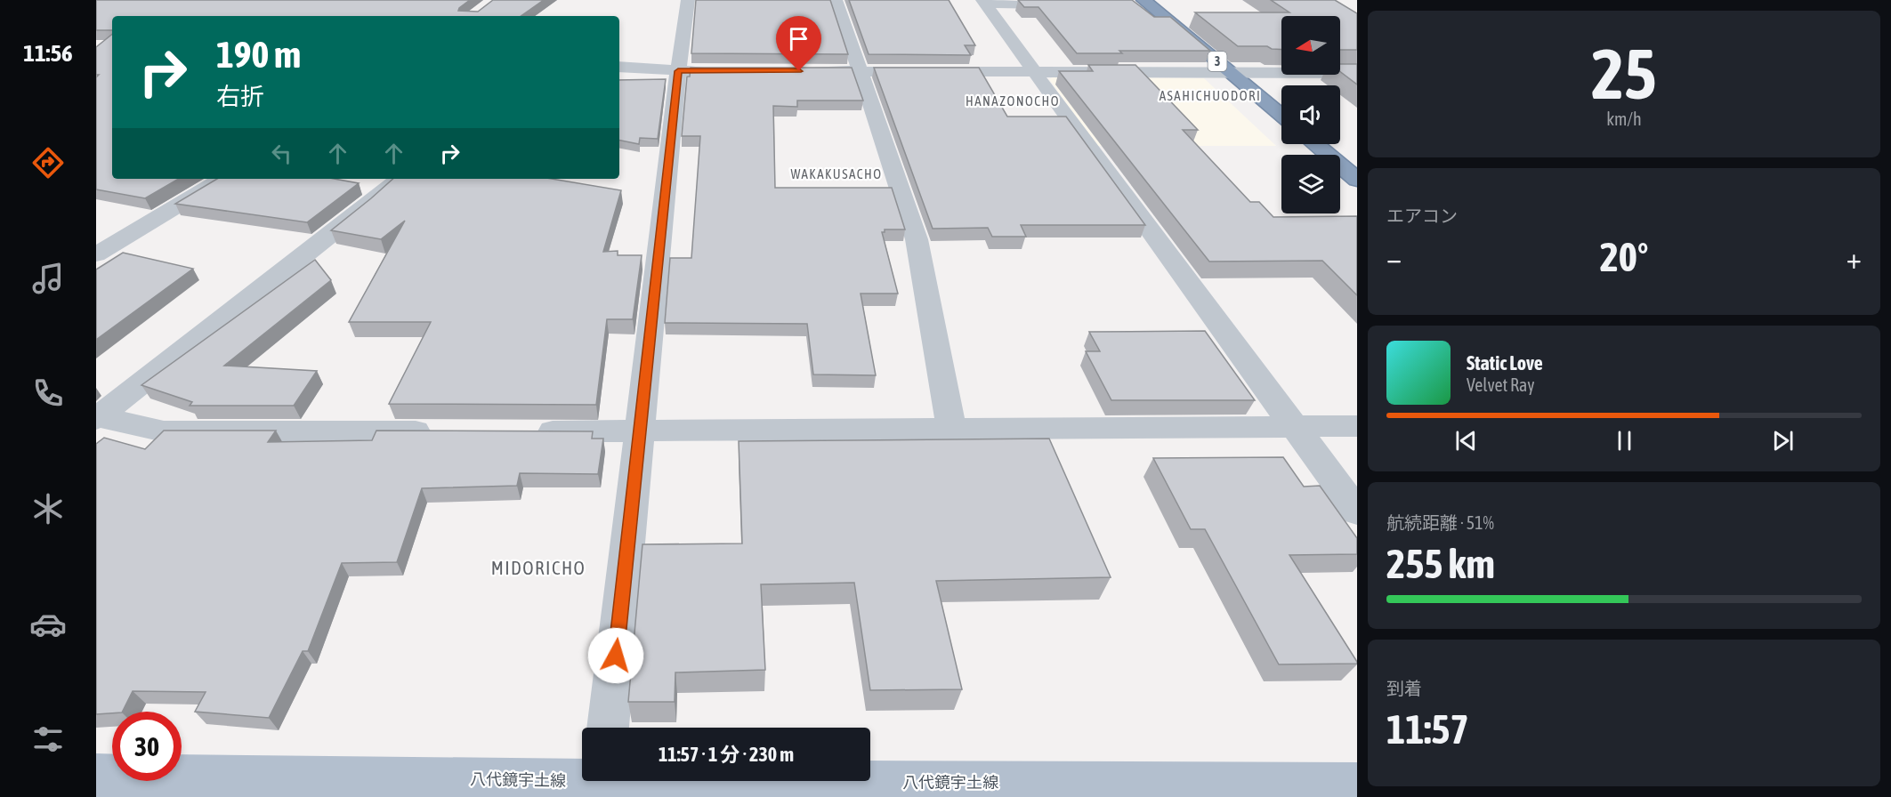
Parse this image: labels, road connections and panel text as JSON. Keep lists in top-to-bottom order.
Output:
{
  "streets": {
    "highway": ["3"],
    "main road": ["八代鏡宇土線"]
  },
  "districts": [
    "ASAHICHUODORI",
    "HANAZONOCHO",
    "WAKAKUSACHO",
    "MIDORICHO"
  ],
  "north": "left",
  "page": {
    "tabs": "11:56",
    "tile": [
      ["25", "km/h"],
      "エアコン",
      ["航続距離 · 51%", "255 km"],
      ["到着", "11:57"]
    ],
    "turn": ["190 m", "右折"],
    "heat": ["−", "20°", "+"],
    "song": ["Static Love", "Velvet Ray"],
    "limit": "30",
    "trip": "11:57 · 1 分 · 230 m"
  }
}
